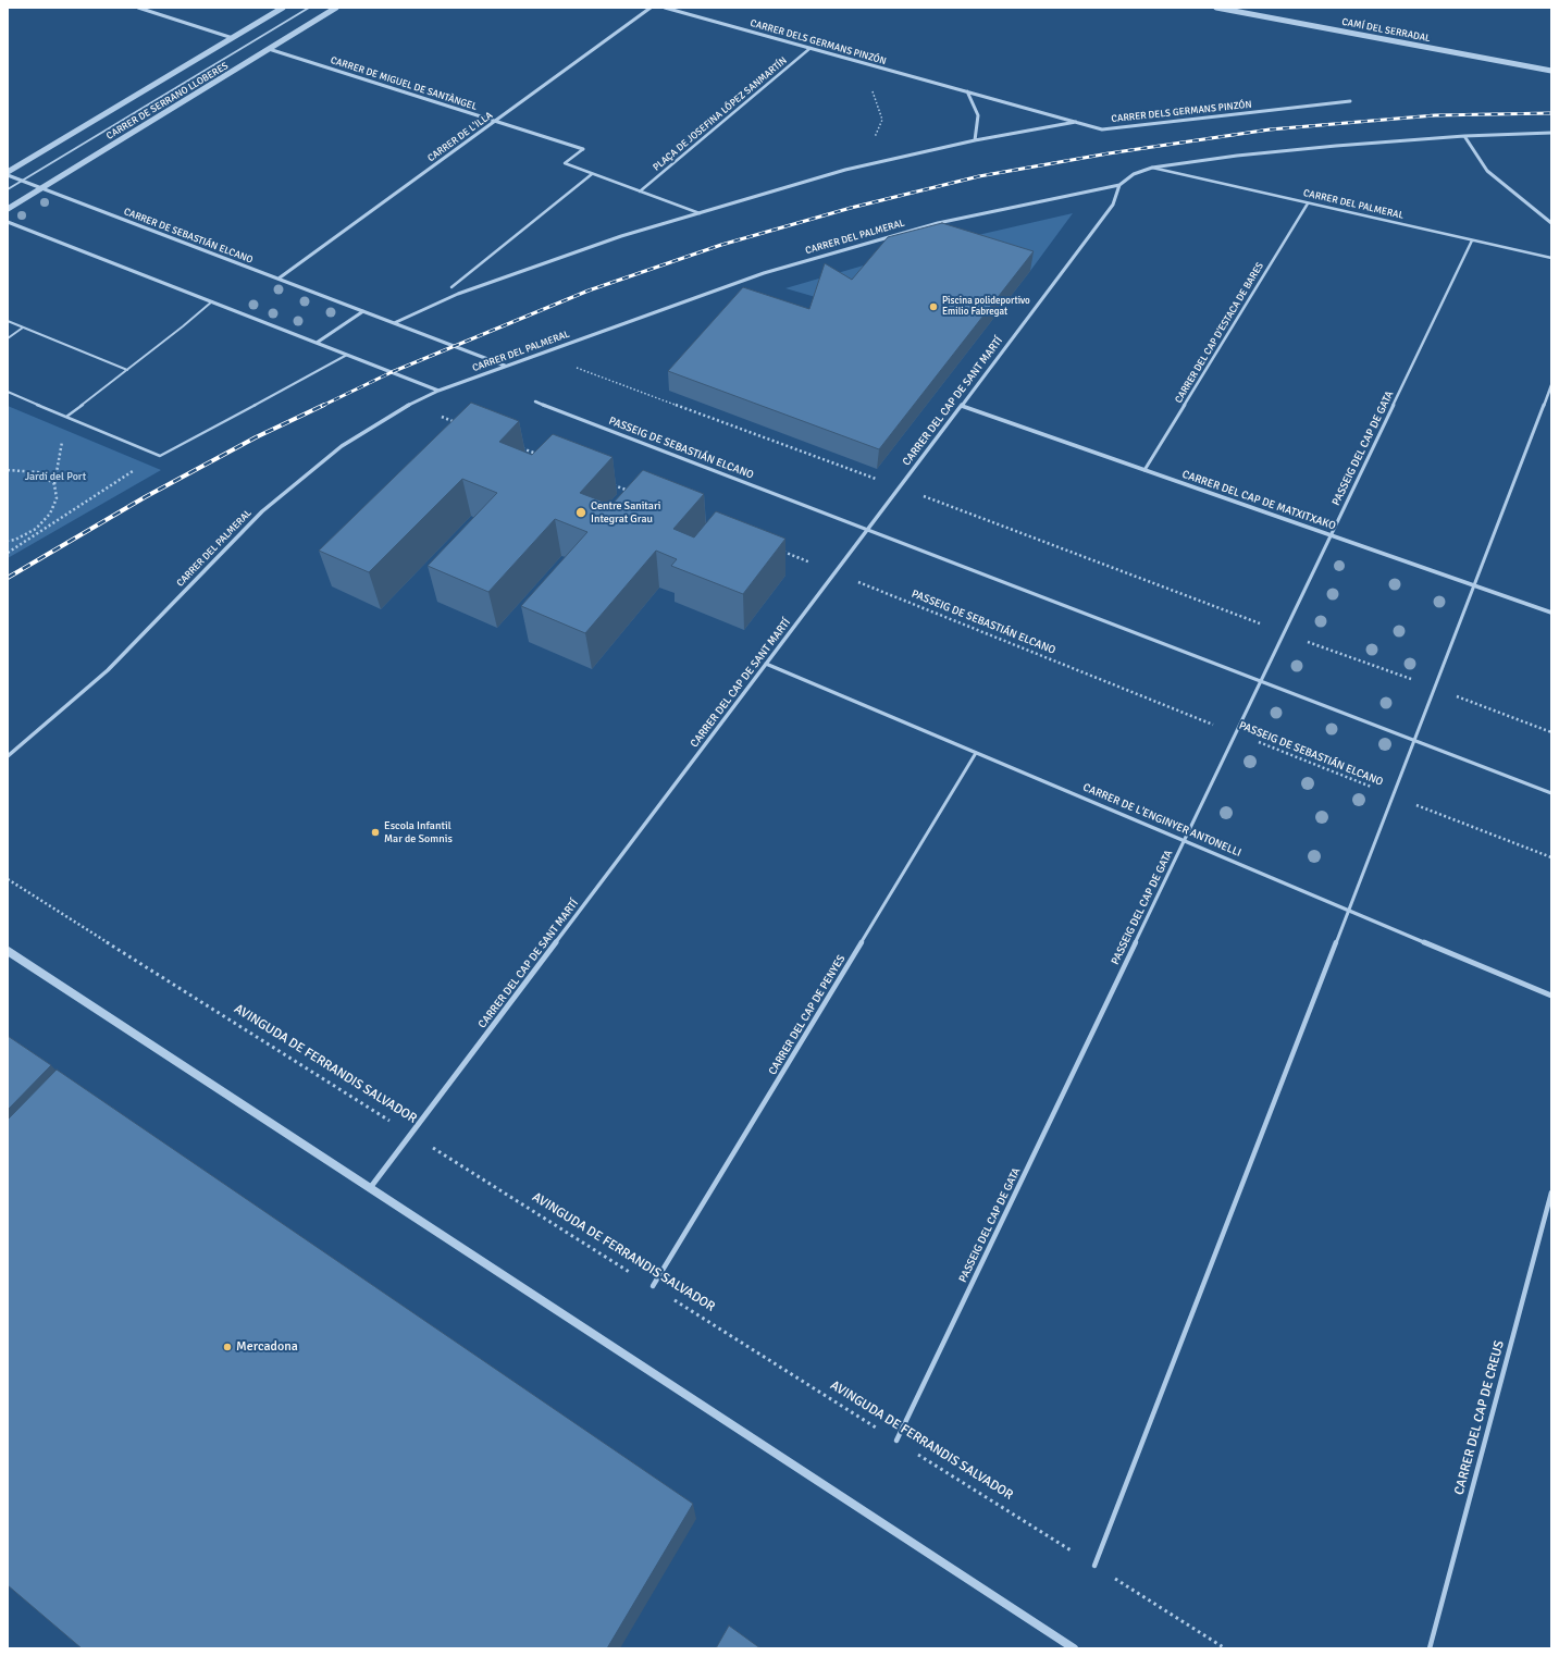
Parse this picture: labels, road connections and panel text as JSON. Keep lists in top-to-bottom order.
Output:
{
  "streets": {
    "street": [
      "CAMÍ DEL SERRADAL",
      "CARRER DELS GERMANS PINZÓN",
      "CARRER DE MIGUEL DE SANTÀNGEL",
      "CARRER DE SERRANO LLOBERES",
      "PLAÇA DE JOSEFINA LÓPEZ SANMARTÍN",
      "CARRER DE L'ILLA",
      "CARRER DEL PALMERAL",
      "CARRER DE SEBASTIÁN ELCANO",
      "CARRER DEL CAP D'ESTACA DE BARES",
      "CARRER DEL CAP DE SANT MARTÍ",
      "PASSEIG DE SEBASTIÁN ELCANO",
      "PASSEIG DEL CAP DE GATA",
      "CARRER DEL CAP DE MATXITXAKO",
      "CARRER DE L'ENGINYER ANTONELLI",
      "CARRER DEL CAP DE PENYES",
      "CARRER DEL CAP DE CREUS"
    ],
    "path": ["AVINGUDA DE FERRANDIS SALVADOR"]
  },
  "crossings": [
    ["CARRER DELS GERMANS PINZÓN", "PLAÇA DE JOSEFINA LÓPEZ SANMARTÍN"],
    ["CARRER DE MIGUEL DE SANTÀNGEL", "CARRER DE SERRANO LLOBERES"],
    ["CARRER DE MIGUEL DE SANTÀNGEL", "CARRER DE L'ILLA"],
    ["CARRER DE SERRANO LLOBERES", "CARRER DE SEBASTIÁN ELCANO"],
    ["CARRER DE L'ILLA", "CARRER DE SEBASTIÁN ELCANO"],
    ["CARRER DEL PALMERAL", "CARRER DE SEBASTIÁN ELCANO"],
    ["CARRER DEL PALMERAL", "CARRER DEL CAP D'ESTACA DE BARES"],
    ["CARRER DEL PALMERAL", "CARRER DEL CAP DE SANT MARTÍ"],
    ["CARRER DEL PALMERAL", "PASSEIG DEL CAP DE GATA"],
    ["CARRER DEL CAP D'ESTACA DE BARES", "CARRER DEL CAP DE MATXITXAKO"],
    ["CARRER DEL CAP DE SANT MARTÍ", "PASSEIG DE SEBASTIÁN ELCANO"],
    ["CARRER DEL CAP DE SANT MARTÍ", "CARRER DEL CAP DE MATXITXAKO"],
    ["CARRER DEL CAP DE SANT MARTÍ", "CARRER DE L'ENGINYER ANTONELLI"],
    ["CARRER DEL CAP DE SANT MARTÍ", "AVINGUDA DE FERRANDIS SALVADOR"],
    ["PASSEIG DE SEBASTIÁN ELCANO", "PASSEIG DEL CAP DE GATA"],
    ["PASSEIG DEL CAP DE GATA", "CARRER DEL CAP DE MATXITXAKO"],
    ["PASSEIG DEL CAP DE GATA", "CARRER DE L'ENGINYER ANTONELLI"],
    ["PASSEIG DEL CAP DE GATA", "AVINGUDA DE FERRANDIS SALVADOR"],
    ["CARRER DE L'ENGINYER ANTONELLI", "CARRER DEL CAP DE PENYES"],
    ["CARRER DEL CAP DE PENYES", "AVINGUDA DE FERRANDIS SALVADOR"]
  ],
  "parks": ["Jardí del Port"],
  "places": [
    "Piscina polideportivo Emilio Fabregat",
    "Centre Sanitari Integrat Grau",
    "Escola Infantil Mar de Somnis",
    "Mercadona"
  ]
}
